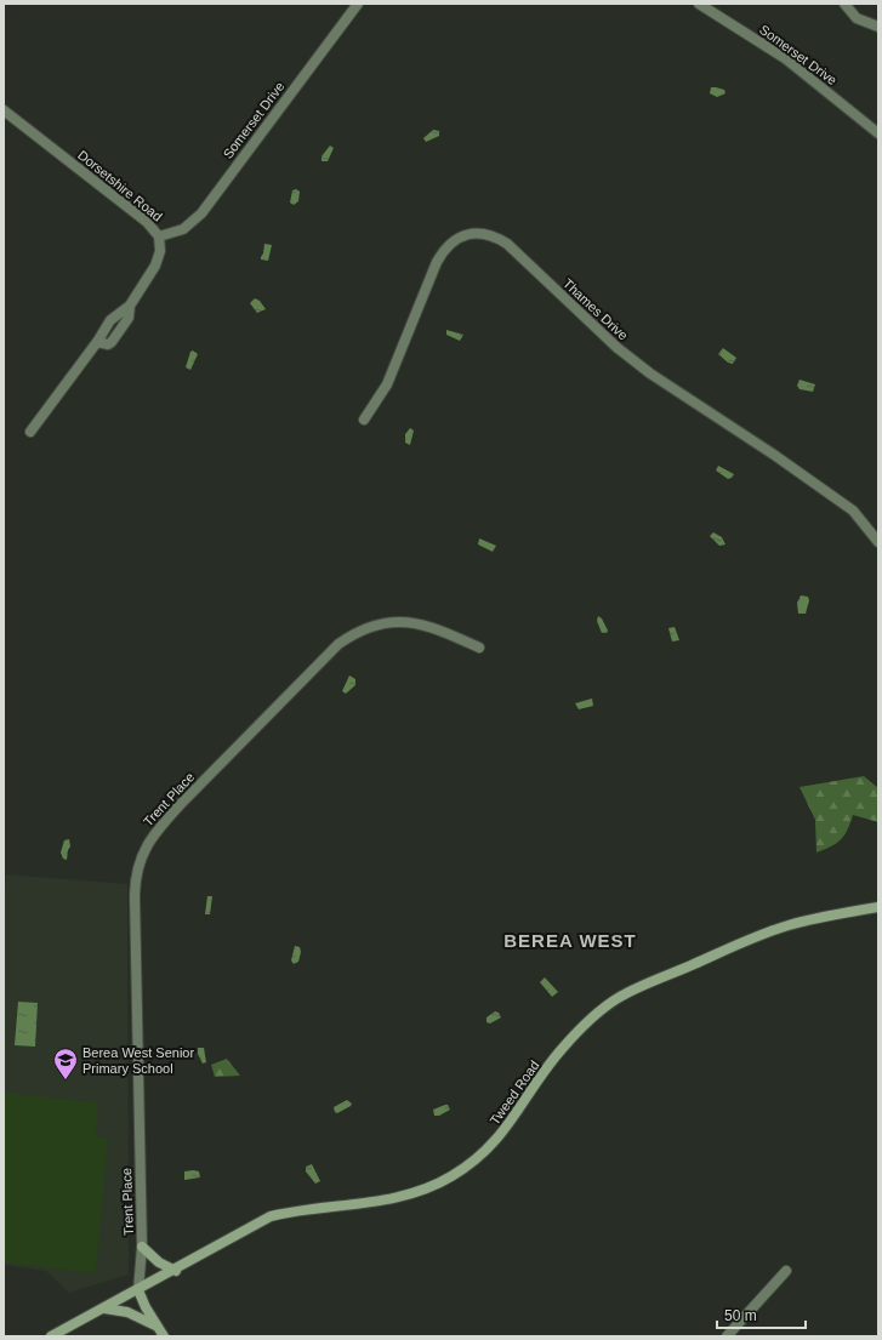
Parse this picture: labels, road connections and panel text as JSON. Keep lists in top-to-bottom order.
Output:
{
  "streets": {
    "street": [
      "Somerset Drive",
      "Dorsetshire Road",
      "Thames Drive",
      "Trent Place",
      "Tweed Road"
    ]
  },
  "crossings": [
    ["Somerset Drive", "Dorsetshire Road"],
    ["Trent Place", "Tweed Road"]
  ],
  "districts": ["BEREA WEST"],
  "places": {
    "school or university": ["Berea West Senior Primary School"]
  },
  "scale_bar": "50 m"
}
